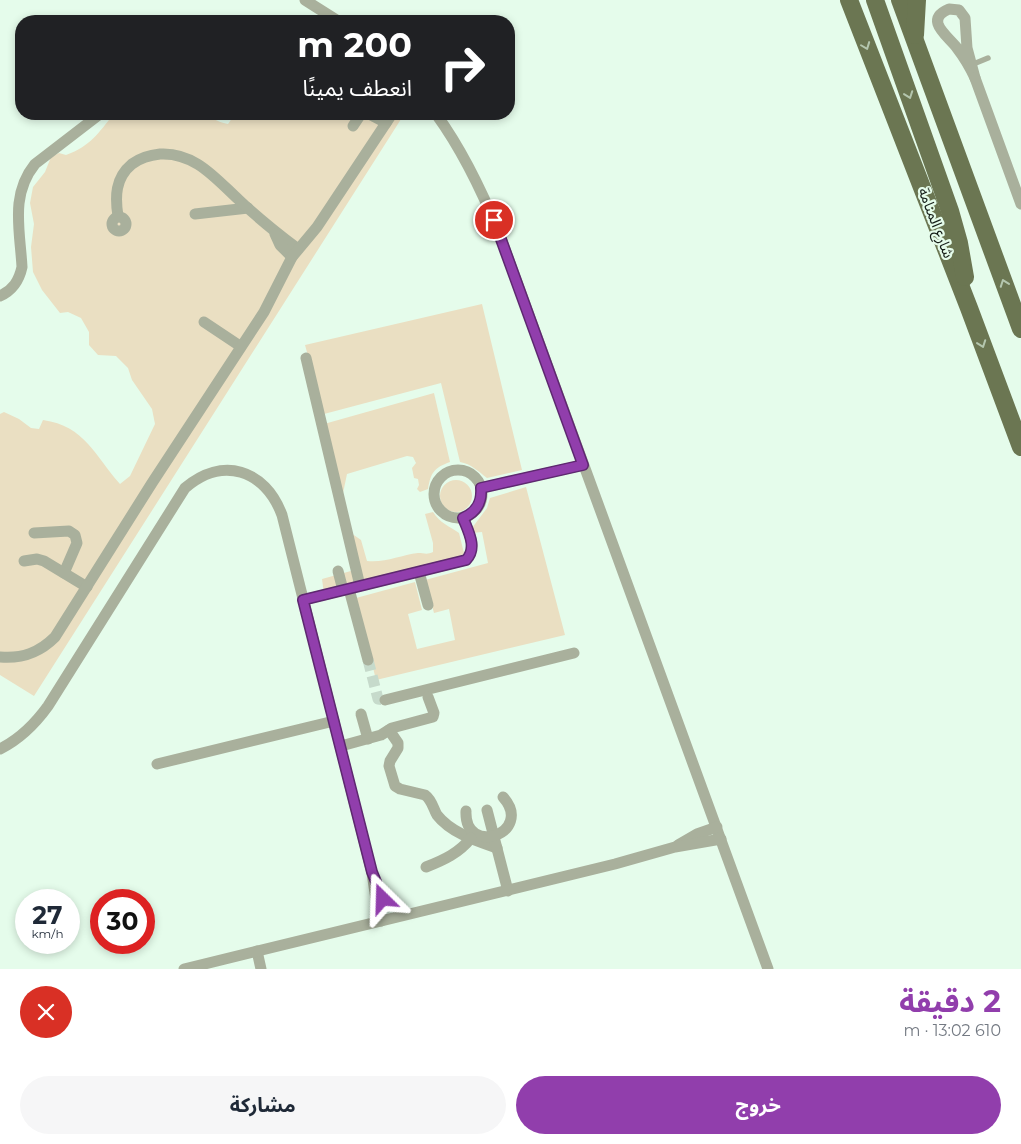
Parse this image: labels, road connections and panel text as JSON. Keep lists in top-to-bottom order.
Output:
{
  "streets": {
    "main road": ["شارع المنامة"]
  },
  "page": {
    "turn": ["200 m", "انعطف يمينًا"],
    "speed": "27 km/h",
    "limit": "30",
    "heading": ["2 دقيقة", "610 m · 13:02"],
    "buttons": ["خروج", "مشاركة"]
  }
}
